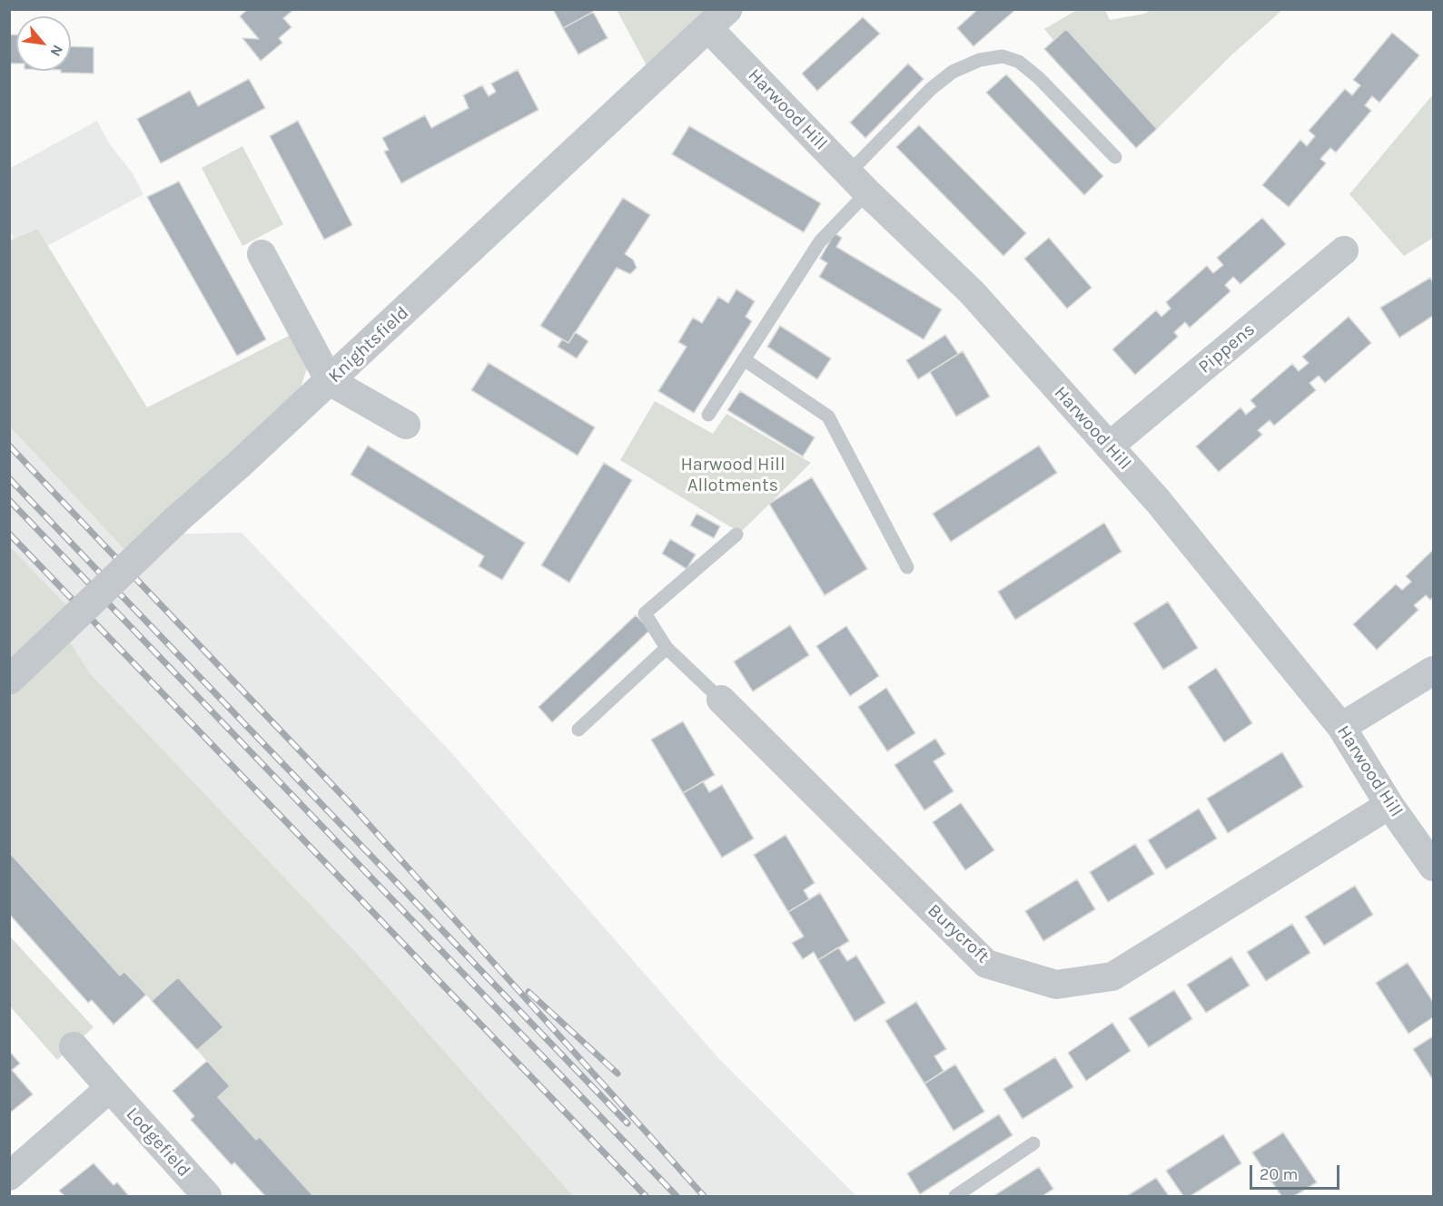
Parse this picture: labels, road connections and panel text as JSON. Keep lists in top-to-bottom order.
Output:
{
  "streets": {
    "street": [
      "Harwood Hill",
      "Knightsfield",
      "Pippens",
      "Burycroft",
      "Lodgefield"
    ]
  },
  "crossings": [
    ["Harwood Hill", "Knightsfield"],
    ["Harwood Hill", "Pippens"],
    ["Harwood Hill", "Burycroft"]
  ],
  "parks": ["Harwood Hill Allotments"],
  "scale_bar": "20 m",
  "north": "bottom right"
}
